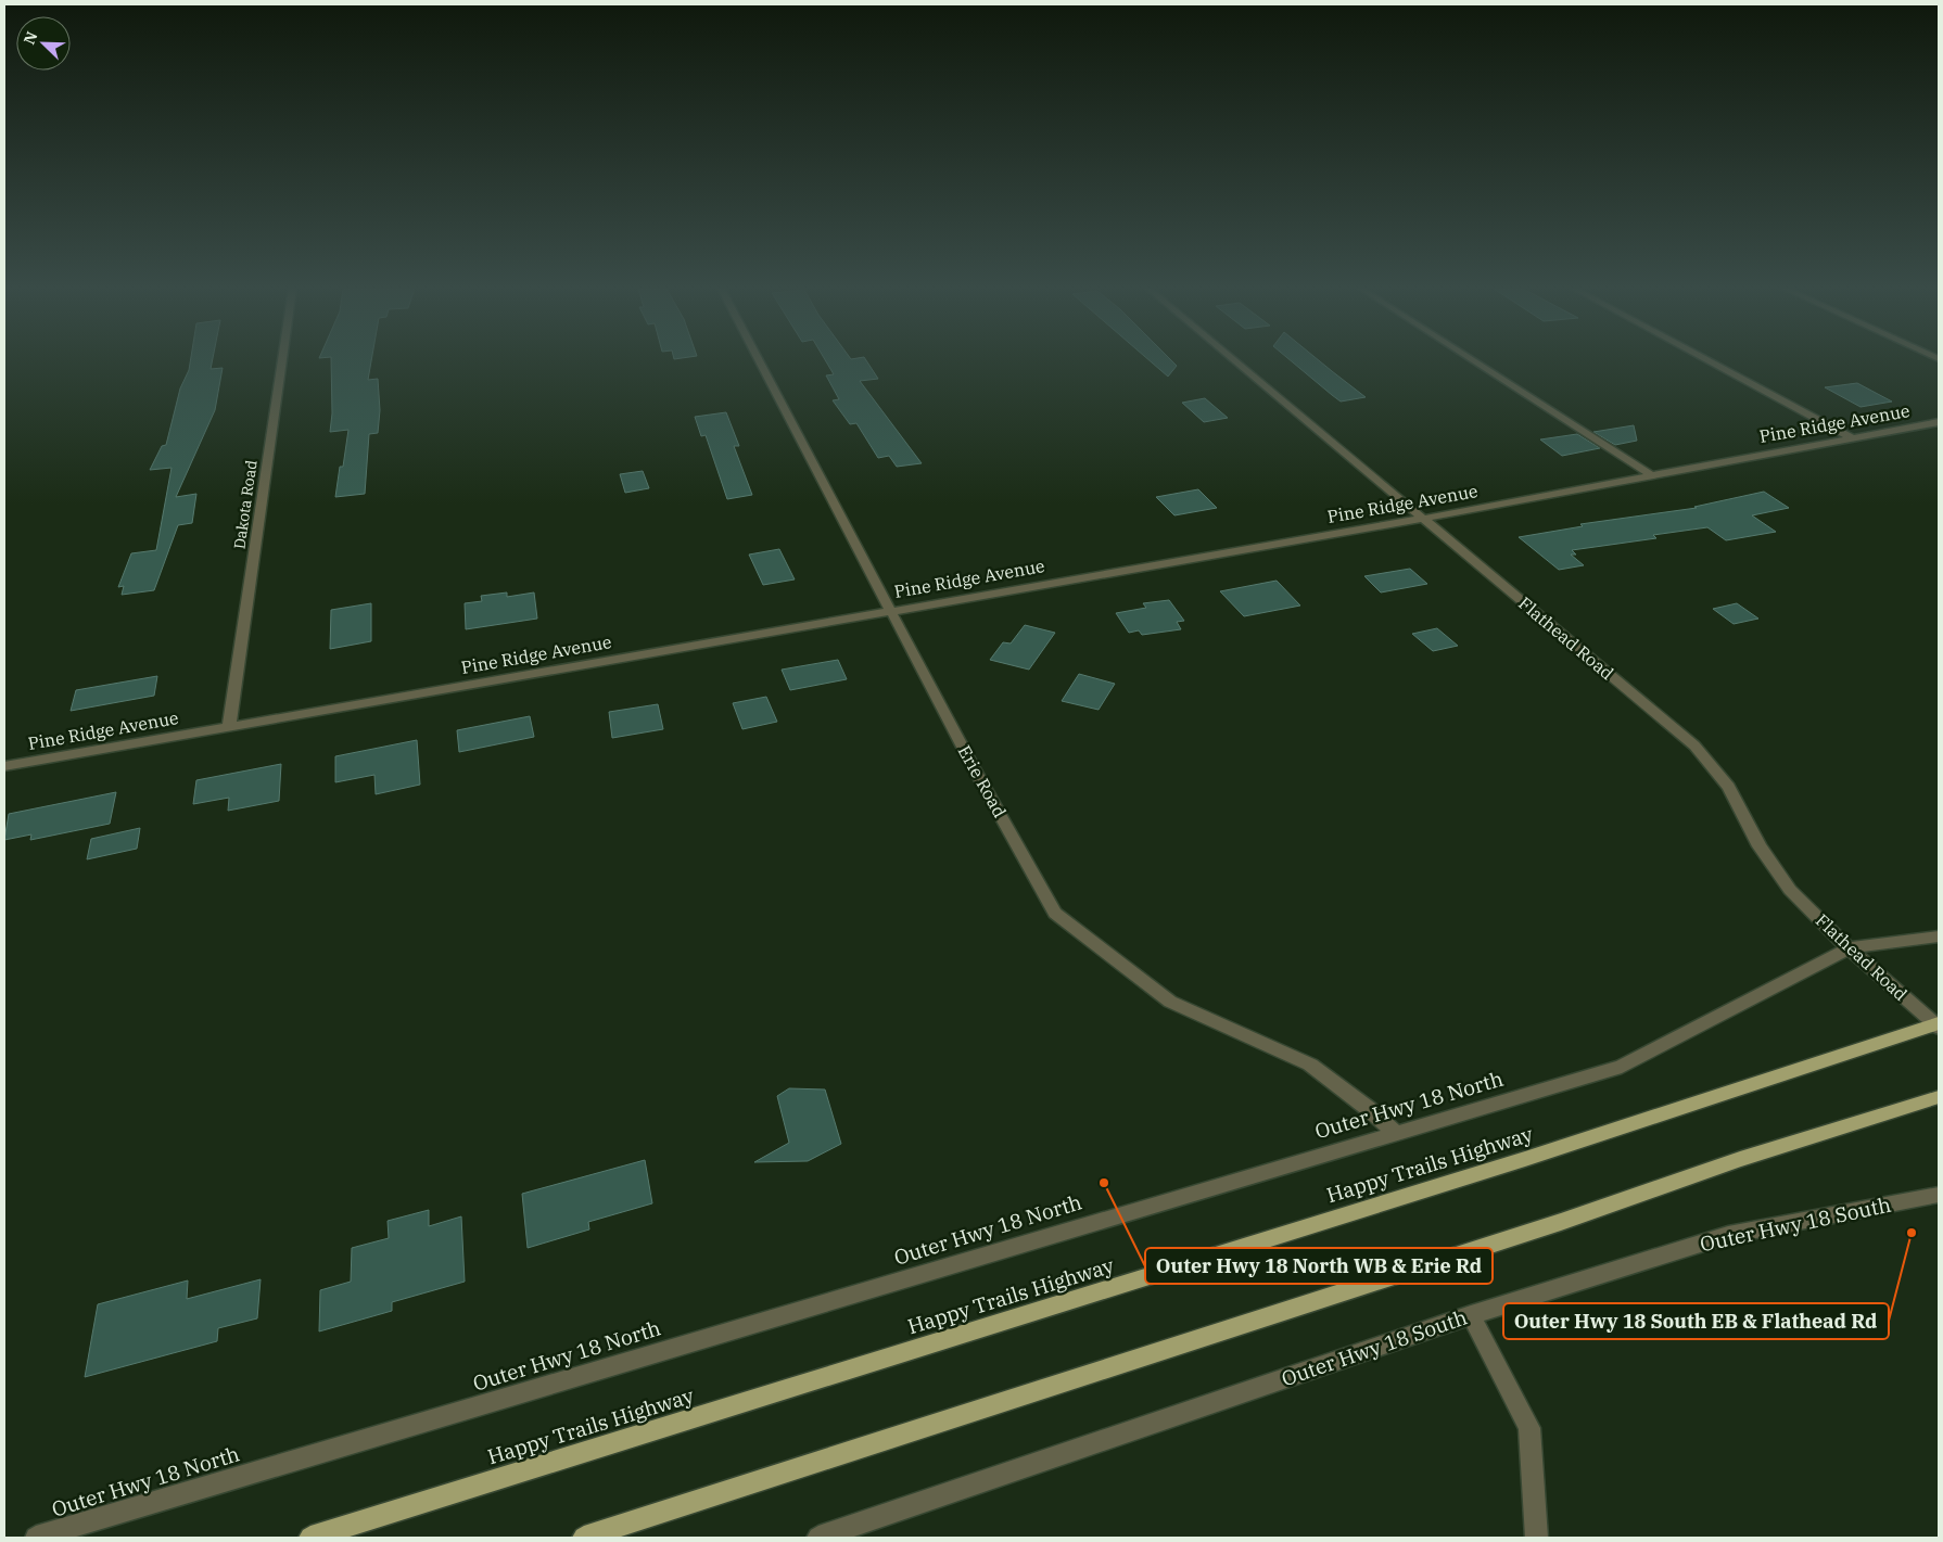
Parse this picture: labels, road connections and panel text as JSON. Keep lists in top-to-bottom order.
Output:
{
  "streets": {
    "main road": ["Happy Trails Highway"],
    "street": [
      "Pine Ridge Avenue",
      "Dakota Road",
      "Flathead Road",
      "Erie Road",
      "Outer Hwy 18 North",
      "Outer Hwy 18 South"
    ]
  },
  "crossings": [
    ["Pine Ridge Avenue", "Dakota Road"],
    ["Pine Ridge Avenue", "Flathead Road"],
    ["Pine Ridge Avenue", "Erie Road"],
    ["Flathead Road", "Outer Hwy 18 North"],
    ["Flathead Road", "Happy Trails Highway"],
    ["Erie Road", "Outer Hwy 18 North"]
  ],
  "places": ["Outer Hwy 18 North WB & Erie Rd", "Outer Hwy 18 South EB & Flathead Rd"],
  "north": "top left"
}
